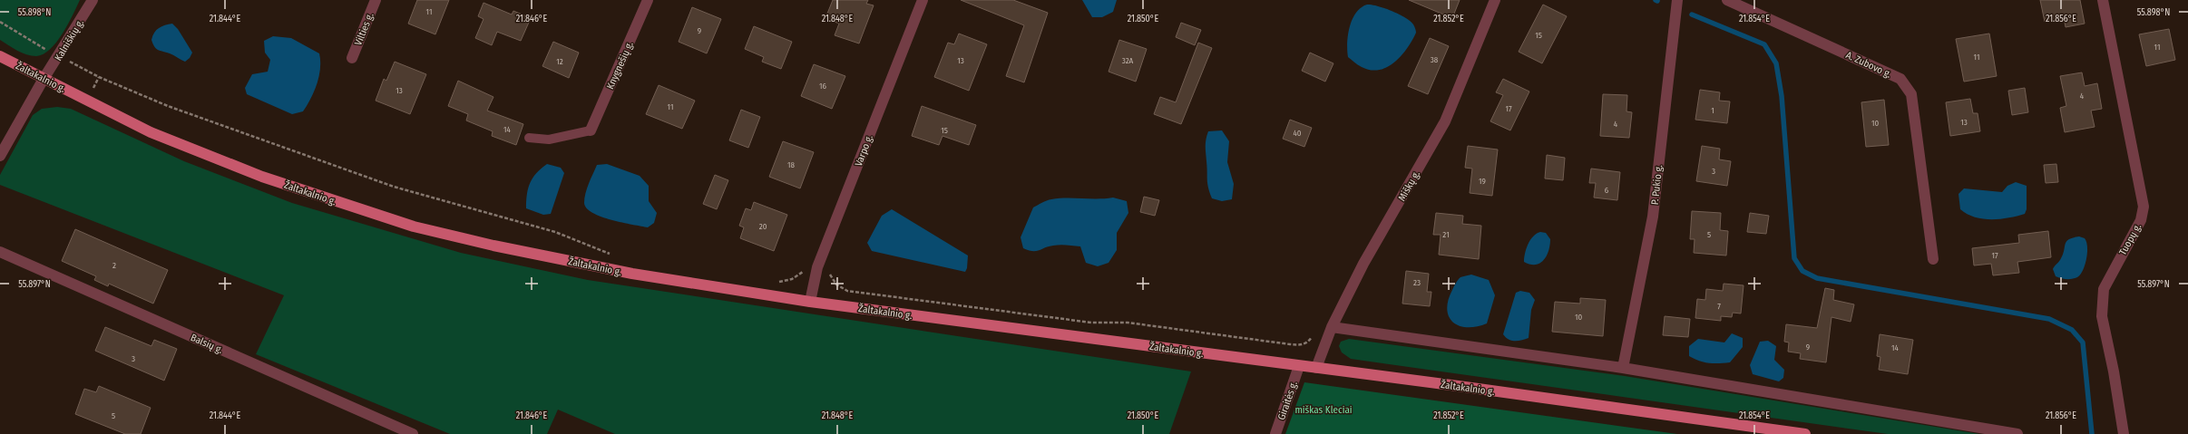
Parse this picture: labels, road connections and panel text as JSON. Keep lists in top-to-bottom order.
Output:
{
  "streets": {
    "main road": ["Žaltakalnio g."],
    "street": [
      "Vilties g.",
      "Kalniškių g.",
      "A. Zubovo g.",
      "Knygnešių g.",
      "Varpo g.",
      "P. Pukio g.",
      "Miškų g.",
      "Tuopų g.",
      "Balsių g.",
      "Giraitės g."
    ]
  },
  "crossings": [
    ["Kalniškių g.", "Žaltakalnio g."],
    ["Žaltakalnio g.", "Varpo g."],
    ["Žaltakalnio g.", "Miškų g."],
    ["Žaltakalnio g.", "Giraitės g."]
  ],
  "parks": ["miškas Kleciai"],
  "house_numbers": [
    "11",
    "9",
    "15",
    "11",
    "11",
    "38",
    "13",
    "32A",
    "12",
    "16",
    "13",
    "4",
    "11",
    "17",
    "1",
    "13",
    "10",
    "4",
    "14",
    "15",
    "40",
    "18",
    "3",
    "19",
    "6",
    "20",
    "21",
    "5",
    "17",
    "2",
    "23",
    "7",
    "10",
    "9",
    "14",
    "3",
    "5"
  ],
  "coordinates": [
    "55.898°N",
    "21.844°E",
    "21.846°E",
    "21.848°E",
    "21.850°E",
    "21.852°E",
    "21.854°E",
    "21.856°E",
    "55.897°N"
  ]
}
